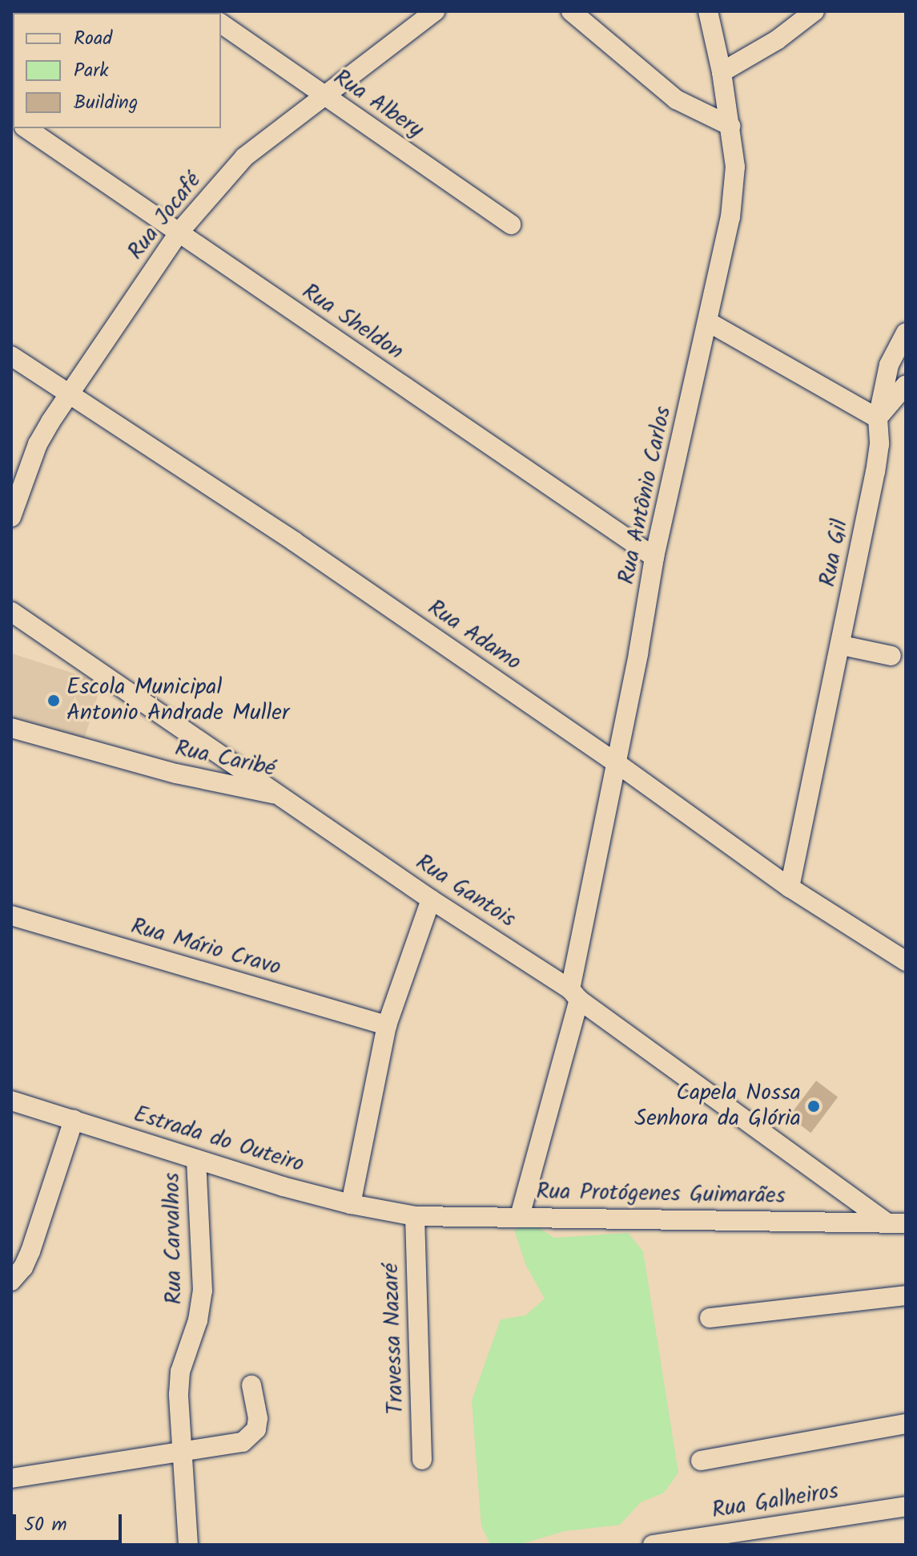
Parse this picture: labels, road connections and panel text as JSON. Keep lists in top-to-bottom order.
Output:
{
  "streets": {
    "street": [
      "Rua Albery",
      "Rua Jocafé",
      "Rua Sheldon",
      "Rua Antônio Carlos",
      "Rua Gil",
      "Rua Adamo",
      "Rua Caribé",
      "Rua Gantois",
      "Rua Mário Cravo",
      "Estrada do Outeiro",
      "Rua Protógenes Guimarães",
      "Rua Carvalhos",
      "Travessa Nazaré",
      "Rua Galheiros"
    ]
  },
  "crossings": [
    ["Rua Albery", "Rua Jocafé"],
    ["Rua Jocafé", "Rua Sheldon"],
    ["Rua Jocafé", "Rua Adamo"],
    ["Rua Sheldon", "Rua Antônio Carlos"],
    ["Rua Antônio Carlos", "Rua Adamo"],
    ["Rua Antônio Carlos", "Rua Gantois"],
    ["Rua Antônio Carlos", "Rua Protógenes Guimarães"],
    ["Rua Gil", "Rua Adamo"],
    ["Rua Caribé", "Rua Gantois"],
    ["Rua Gantois", "Rua Protógenes Guimarães"],
    ["Estrada do Outeiro", "Rua Protógenes Guimarães"],
    ["Estrada do Outeiro", "Rua Carvalhos"],
    ["Estrada do Outeiro", "Travessa Nazaré"],
    ["Rua Protógenes Guimarães", "Travessa Nazaré"]
  ],
  "places": ["Escola Municipal Antonio Andrade Muller", "Capela Nossa Senhora da Glória"],
  "legend": ["Road", "Park", "Building"],
  "scale_bar": "50 m"
}
